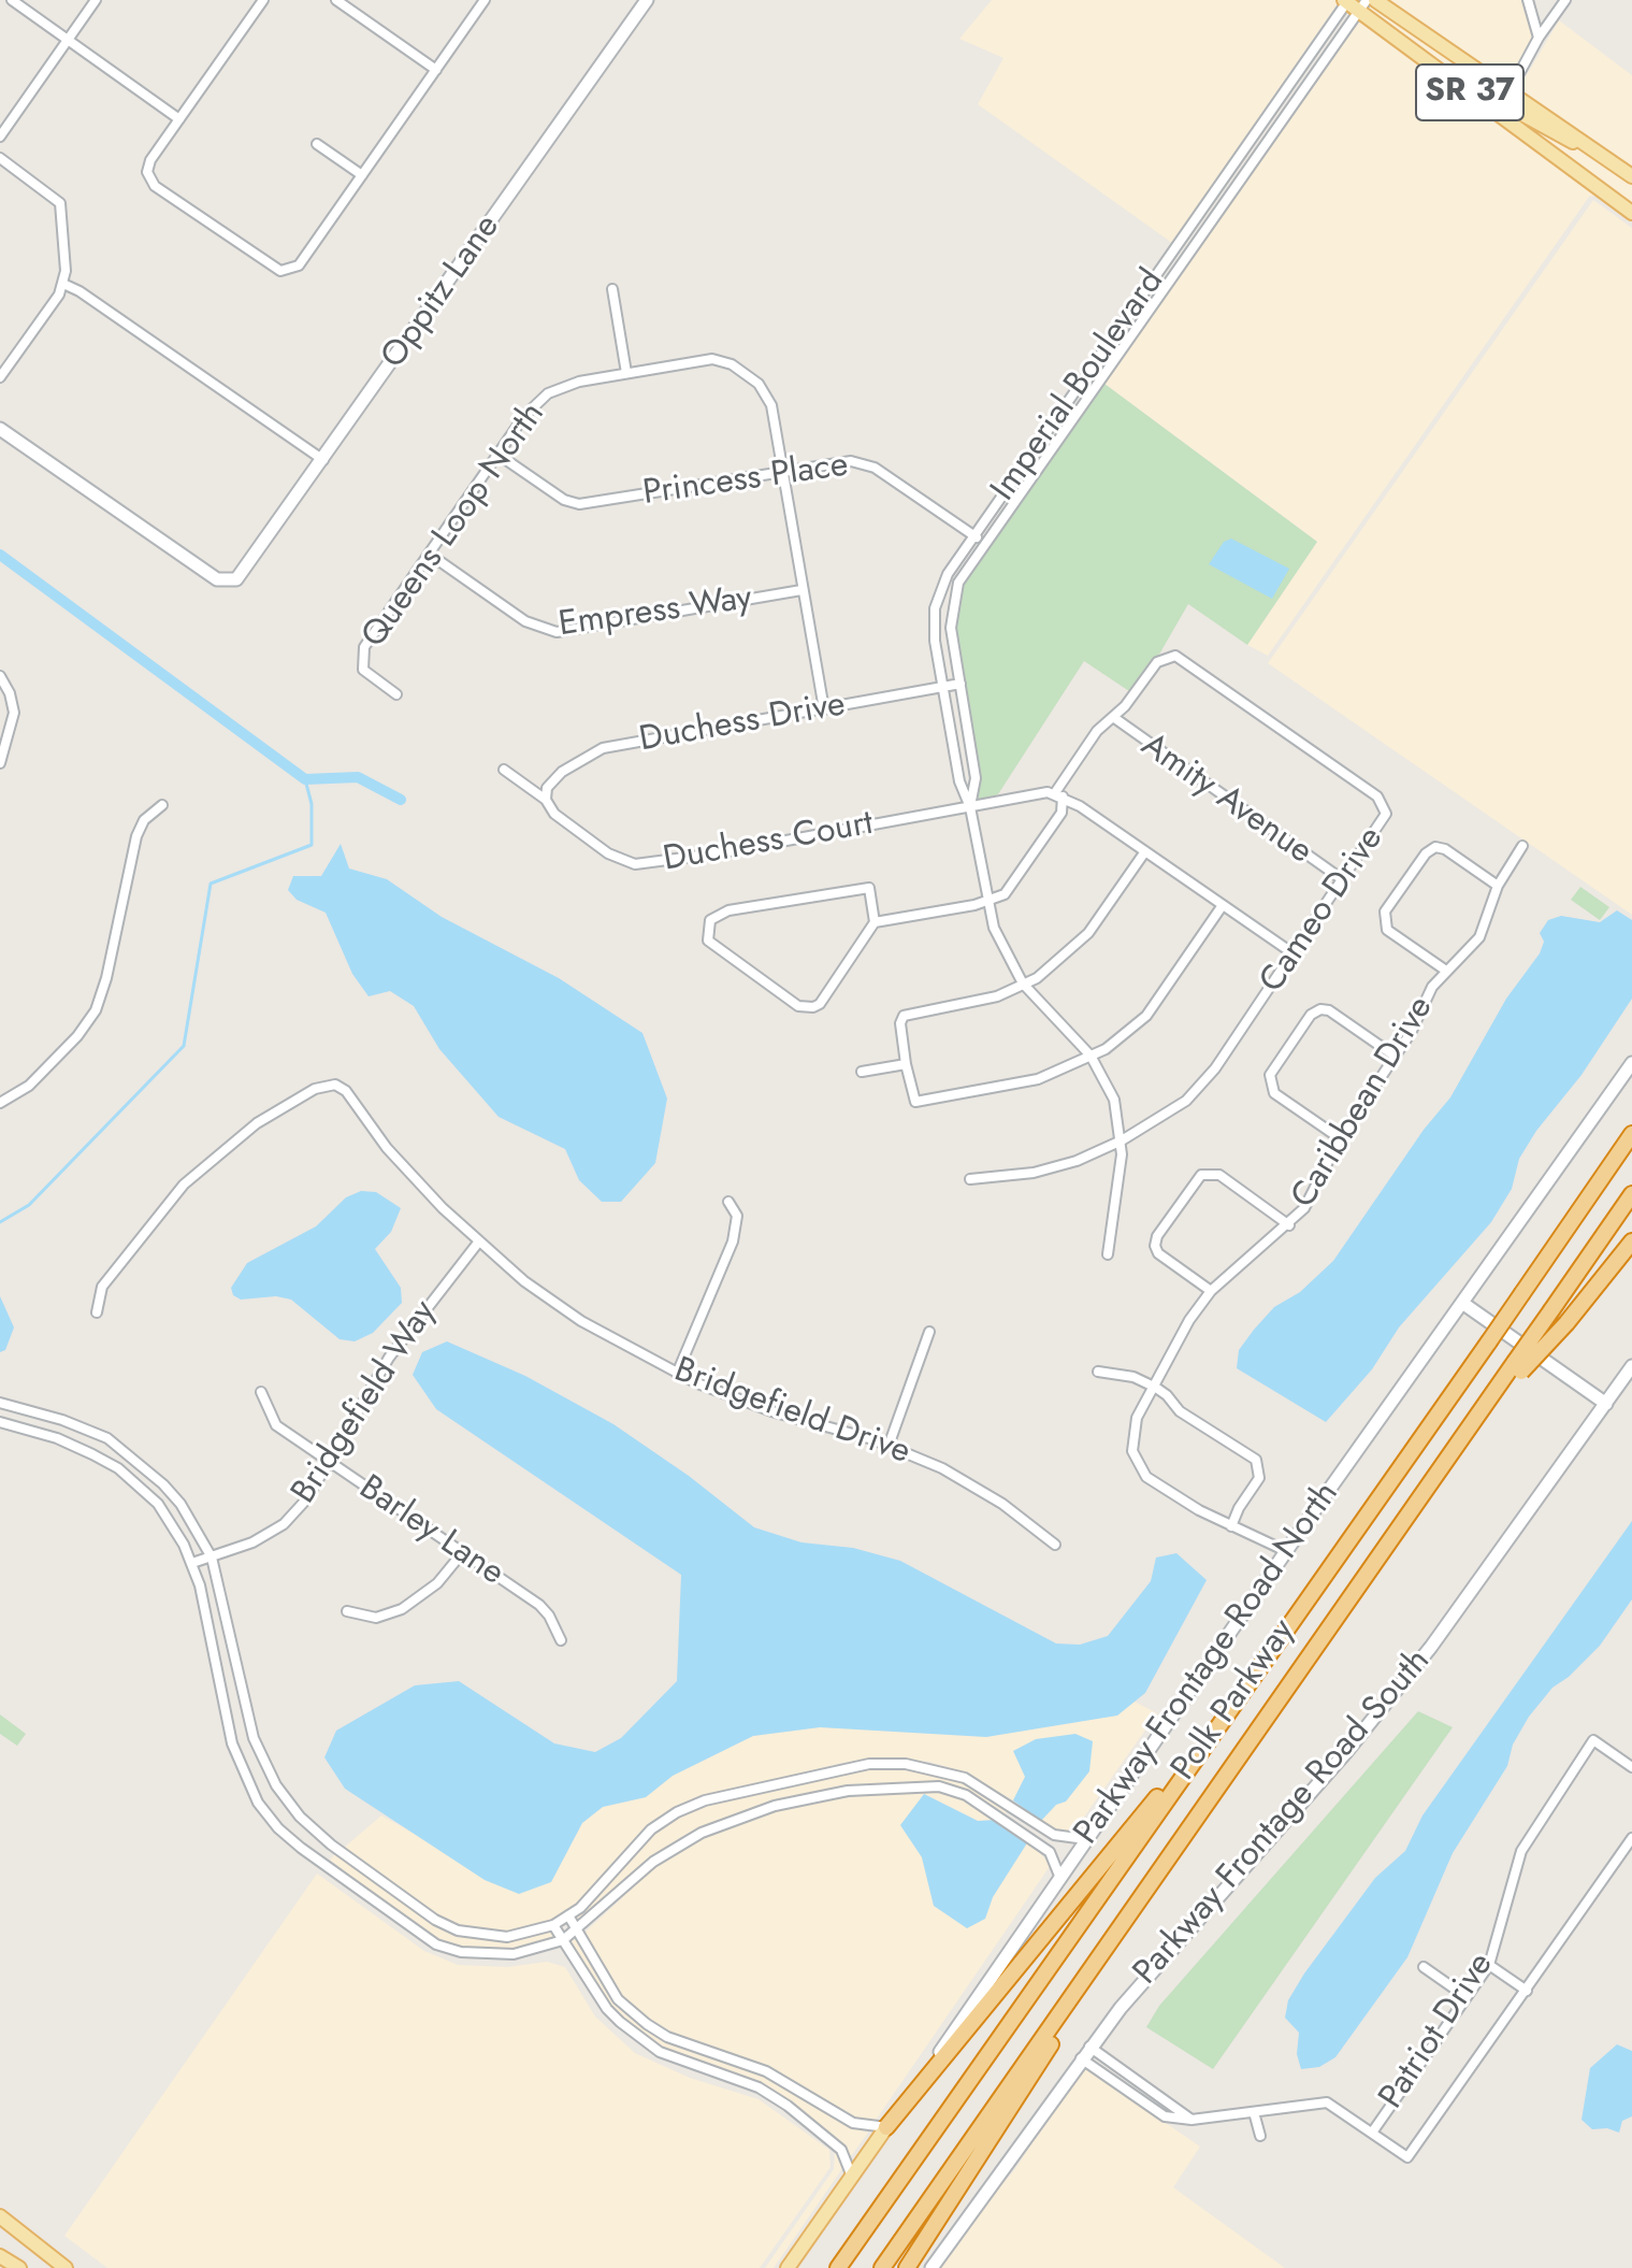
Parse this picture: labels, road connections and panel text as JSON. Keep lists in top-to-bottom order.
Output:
{
  "streets": {
    "highway": ["Polk Parkway"],
    "main road": [
      "SR 37",
      "Oppitz Lane",
      "Parkway Frontage Road North",
      "Parkway Frontage Road South"
    ],
    "street": [
      "Imperial Boulevard",
      "Princess Place",
      "Queens Loop North",
      "Empress Way",
      "Duchess Drive",
      "Amity Avenue",
      "Duchess Court",
      "Cameo Drive",
      "Caribbean Drive",
      "Bridgefield Way",
      "Bridgefield Drive",
      "Barley Lane",
      "Patriot Drive"
    ]
  },
  "crossings": [
    ["SR 37", "Imperial Boulevard"],
    ["Imperial Boulevard", "Princess Place"],
    ["Imperial Boulevard", "Duchess Drive"],
    ["Imperial Boulevard", "Duchess Court"],
    ["Imperial Boulevard", "Cameo Drive"],
    ["Princess Place", "Queens Loop North"],
    ["Queens Loop North", "Empress Way"],
    ["Queens Loop North", "Duchess Drive"],
    ["Duchess Drive", "Duchess Court"],
    ["Amity Avenue", "Cameo Drive"],
    ["Duchess Court", "Cameo Drive"],
    ["Caribbean Drive", "Parkway Frontage Road North"],
    ["Bridgefield Way", "Bridgefield Drive"],
    ["Bridgefield Way", "Barley Lane"],
    ["Parkway Frontage Road South", "Patriot Drive"]
  ]
}
